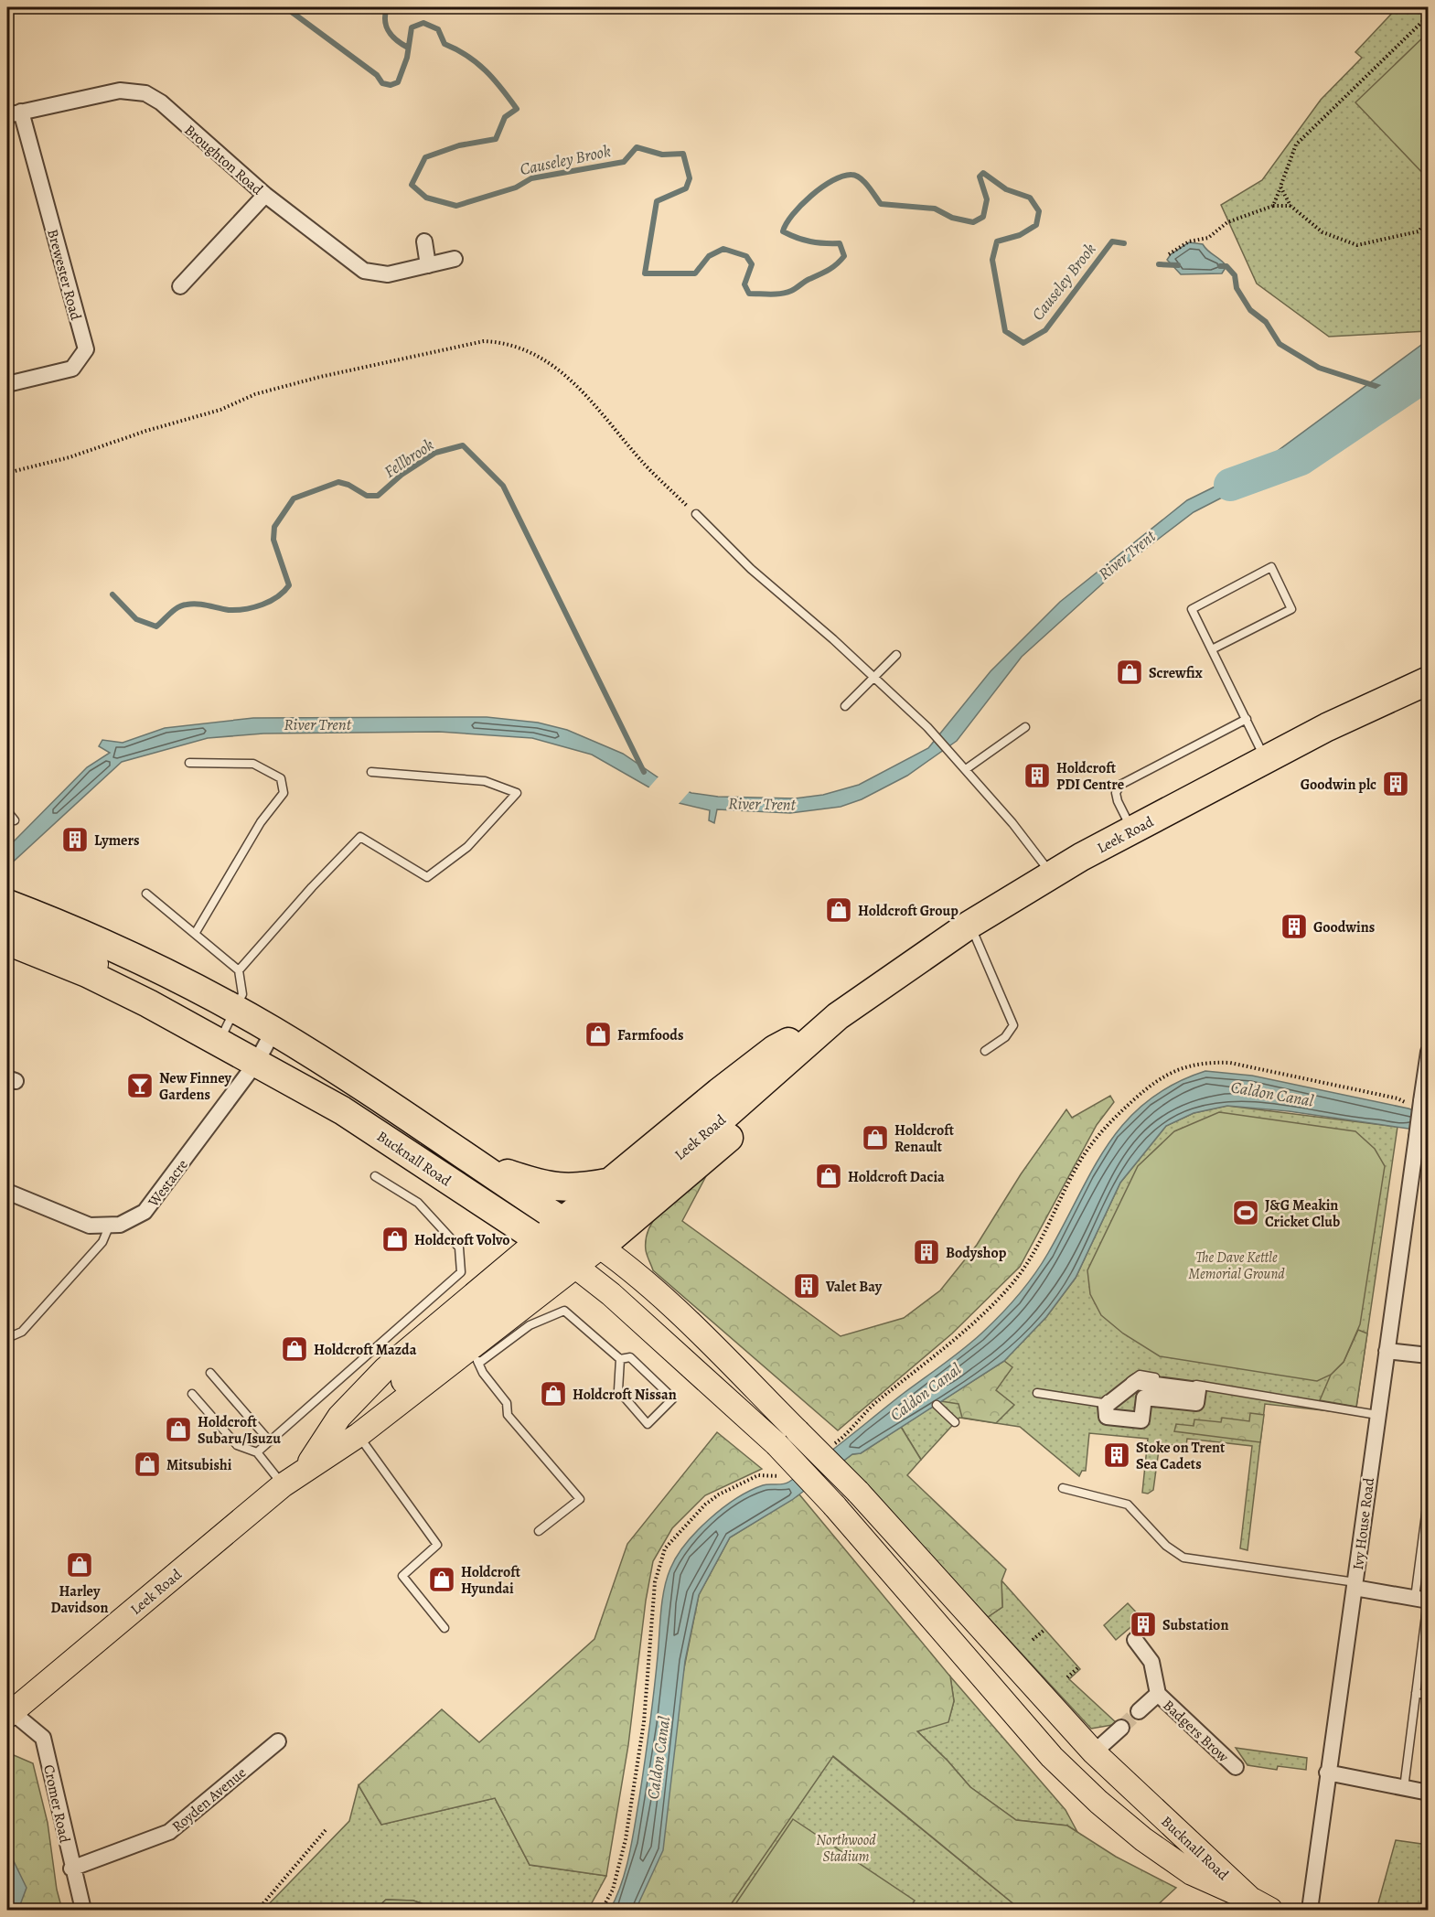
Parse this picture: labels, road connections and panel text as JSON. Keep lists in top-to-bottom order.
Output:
{
  "streets": {
    "highway": ["Leek Road", "Bucknall Road"],
    "street": [
      "Broughton Road",
      "Brewester Road",
      "Westacre",
      "Ivy House Road",
      "Badgers Brow",
      "Royden Avenue",
      "Cromer Road"
    ]
  },
  "crossings": [
    ["Broughton Road", "Brewester Road"],
    ["Leek Road", "Bucknall Road"],
    ["Leek Road", "Cromer Road"],
    ["Bucknall Road", "Westacre"],
    ["Royden Avenue", "Cromer Road"]
  ],
  "water": [
    "Causeley Brook",
    "Fellbrook",
    "River Trent",
    "Caldon Canal"
  ],
  "parks": ["The Dave Kettle Memorial Ground", "Northwood Stadium"],
  "places": {
    "shop": [
      "Screwfix",
      "Holdcroft Group",
      "Farmfoods",
      "Holdcroft Renault",
      "Holdcroft Dacia",
      "Holdcroft Volvo",
      "Holdcroft Mazda",
      "Holdcroft Nissan",
      "Holdcroft Subaru/Isuzu",
      "Mitsubishi",
      "Harley Davidson",
      "Holdcroft Hyundai"
    ],
    "building": [
      "Holdcroft PDI Centre",
      "Goodwin plc",
      "Lymers",
      "Goodwins",
      "Bodyshop",
      "Valet Bay",
      "Stoke on Trent Sea Cadets",
      "Substation"
    ],
    "bar": ["New Finney Gardens"],
    "sports": ["J&G Meakin Cricket Club"]
  }
}
